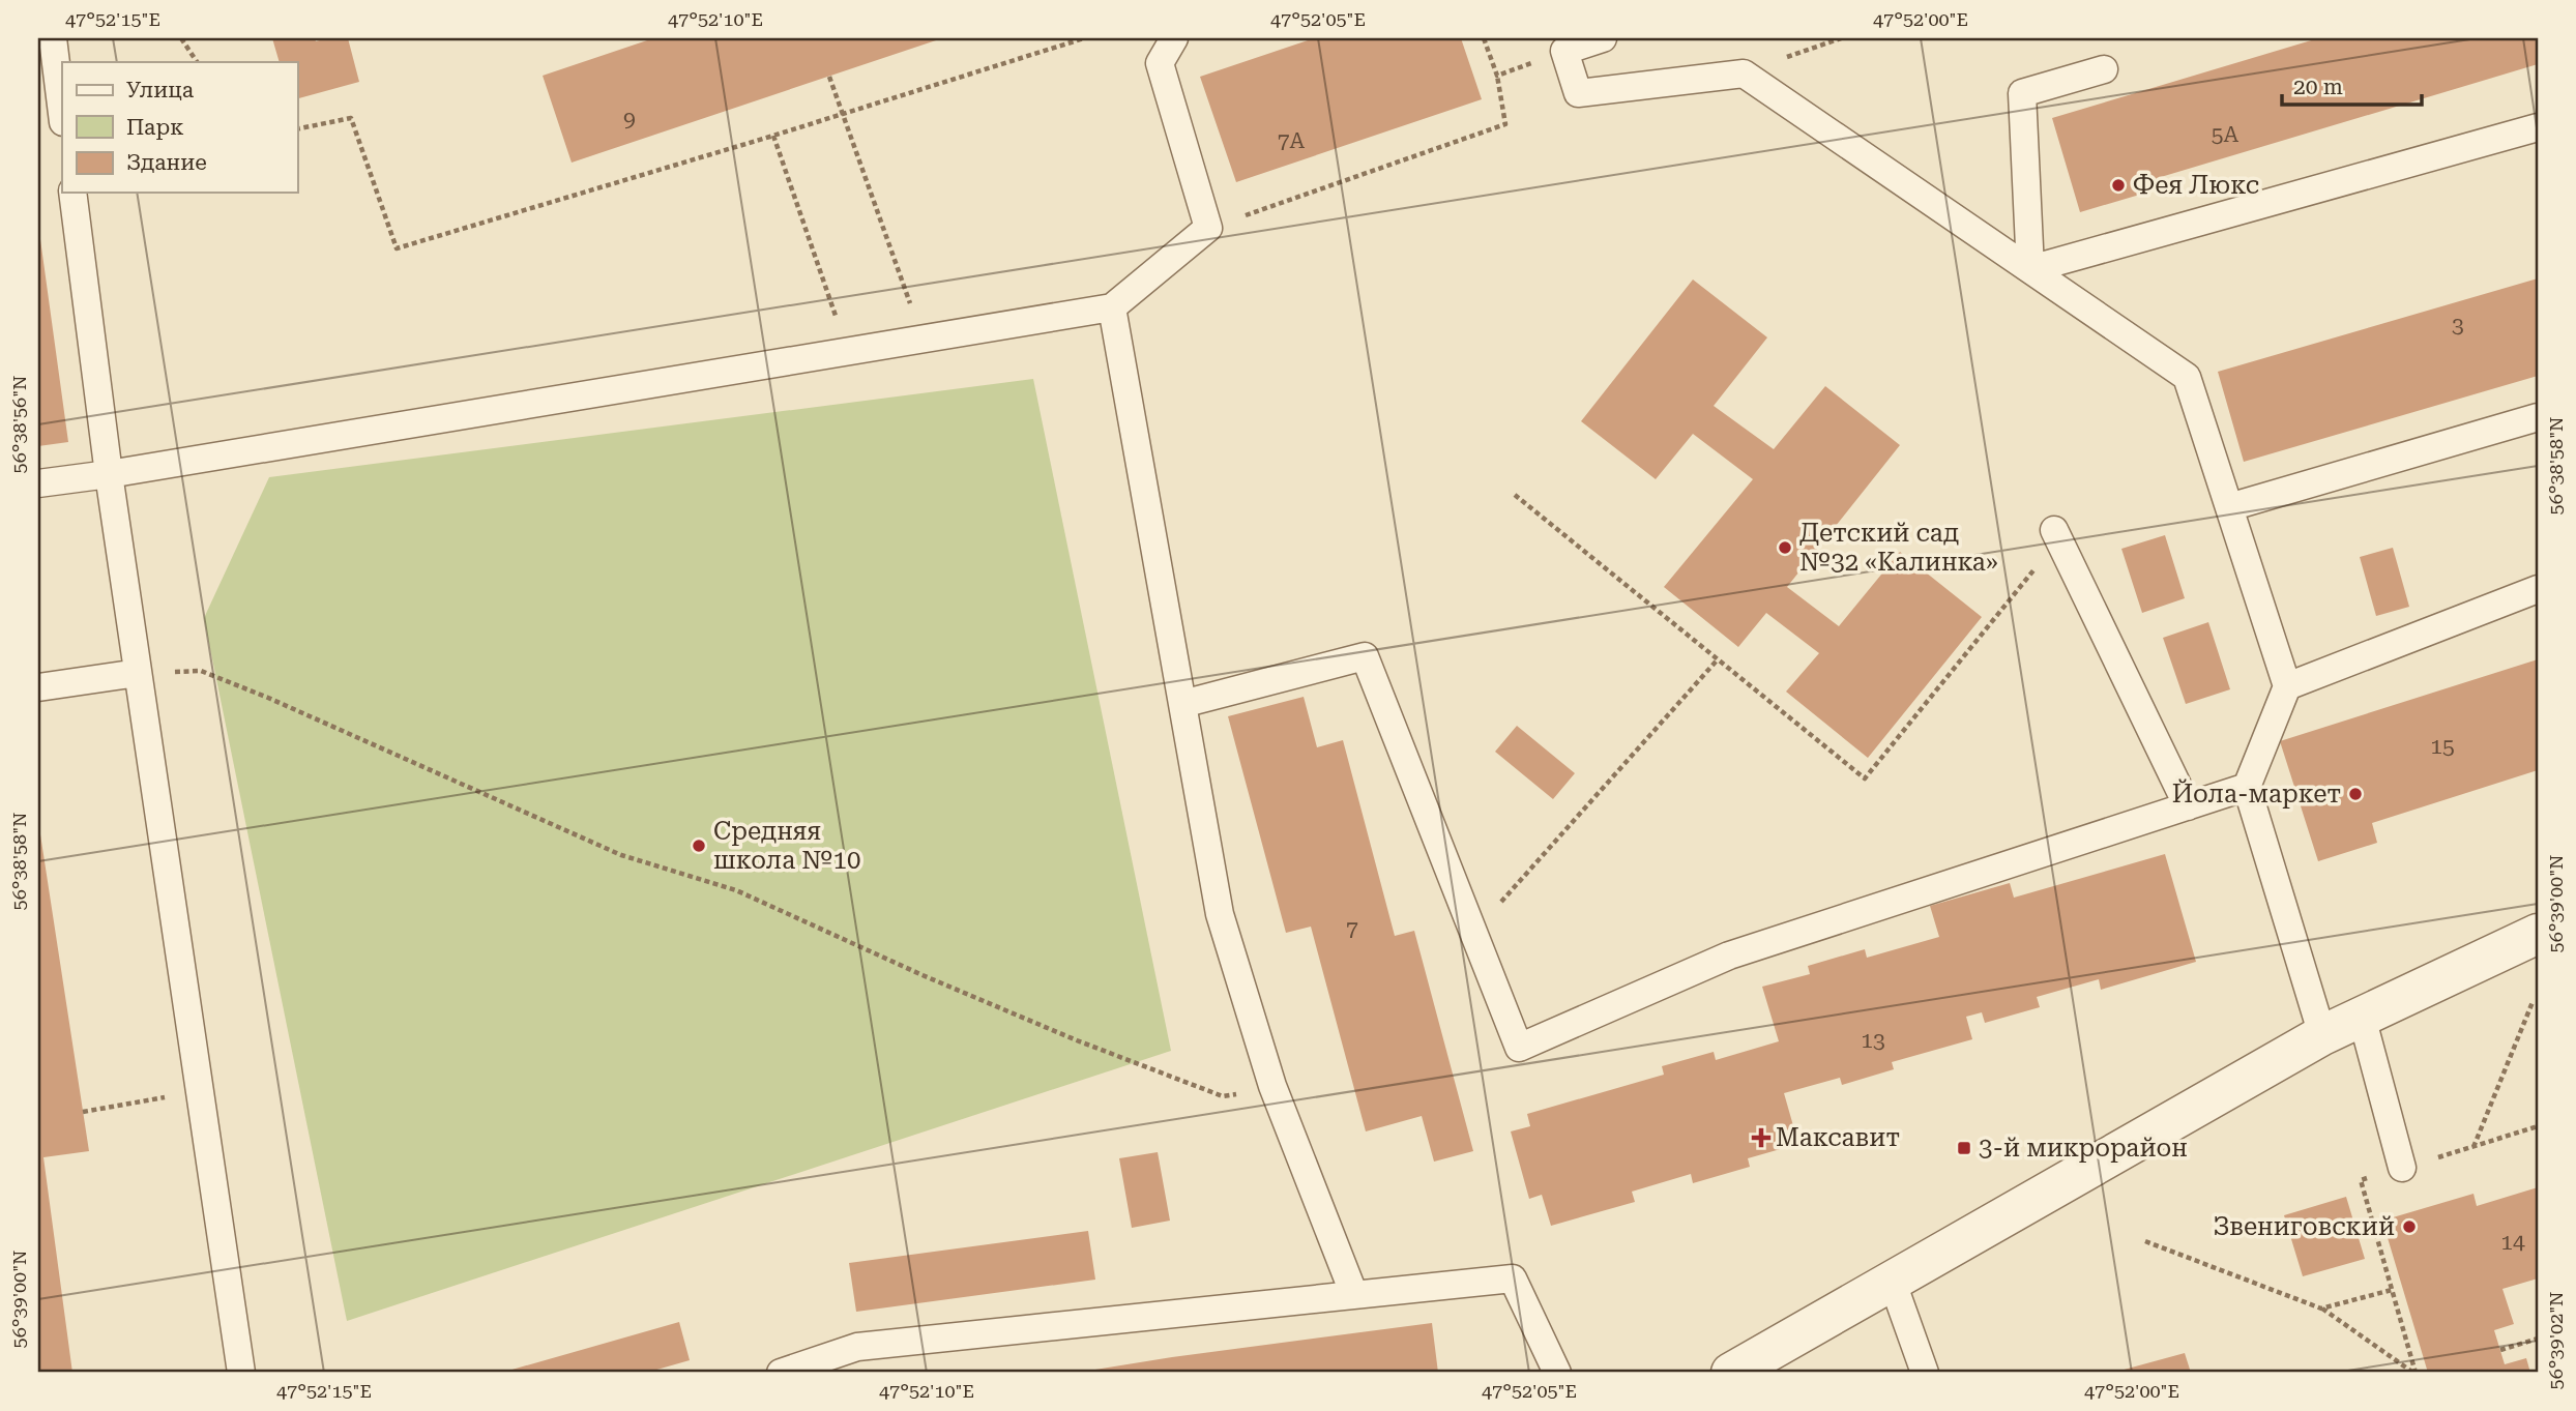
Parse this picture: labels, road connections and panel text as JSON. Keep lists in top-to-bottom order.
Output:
{
  "places": {
    "other": [
      "Фея Люкс",
      "Детский сад №32 «Калинка»",
      "Йола-маркет",
      "Средняя школа №10",
      "Звениговский"
    ],
    "health": ["Максавит"],
    "transit": ["3-й микрорайон"]
  },
  "house_numbers": [
    "9",
    "5А",
    "7А",
    "3",
    "15",
    "7",
    "13",
    "14"
  ],
  "legend": ["Улица", "Парк", "Здание"],
  "scale_bar": "20 m",
  "coordinates": [
    "47°52'15\"E",
    "47°52'10\"E",
    "47°52'05\"E",
    "47°52'00\"E",
    "56°38'56\"N",
    "56°38'58\"N",
    "56°39'00\"N",
    "56°39'02\"N"
  ]
}
